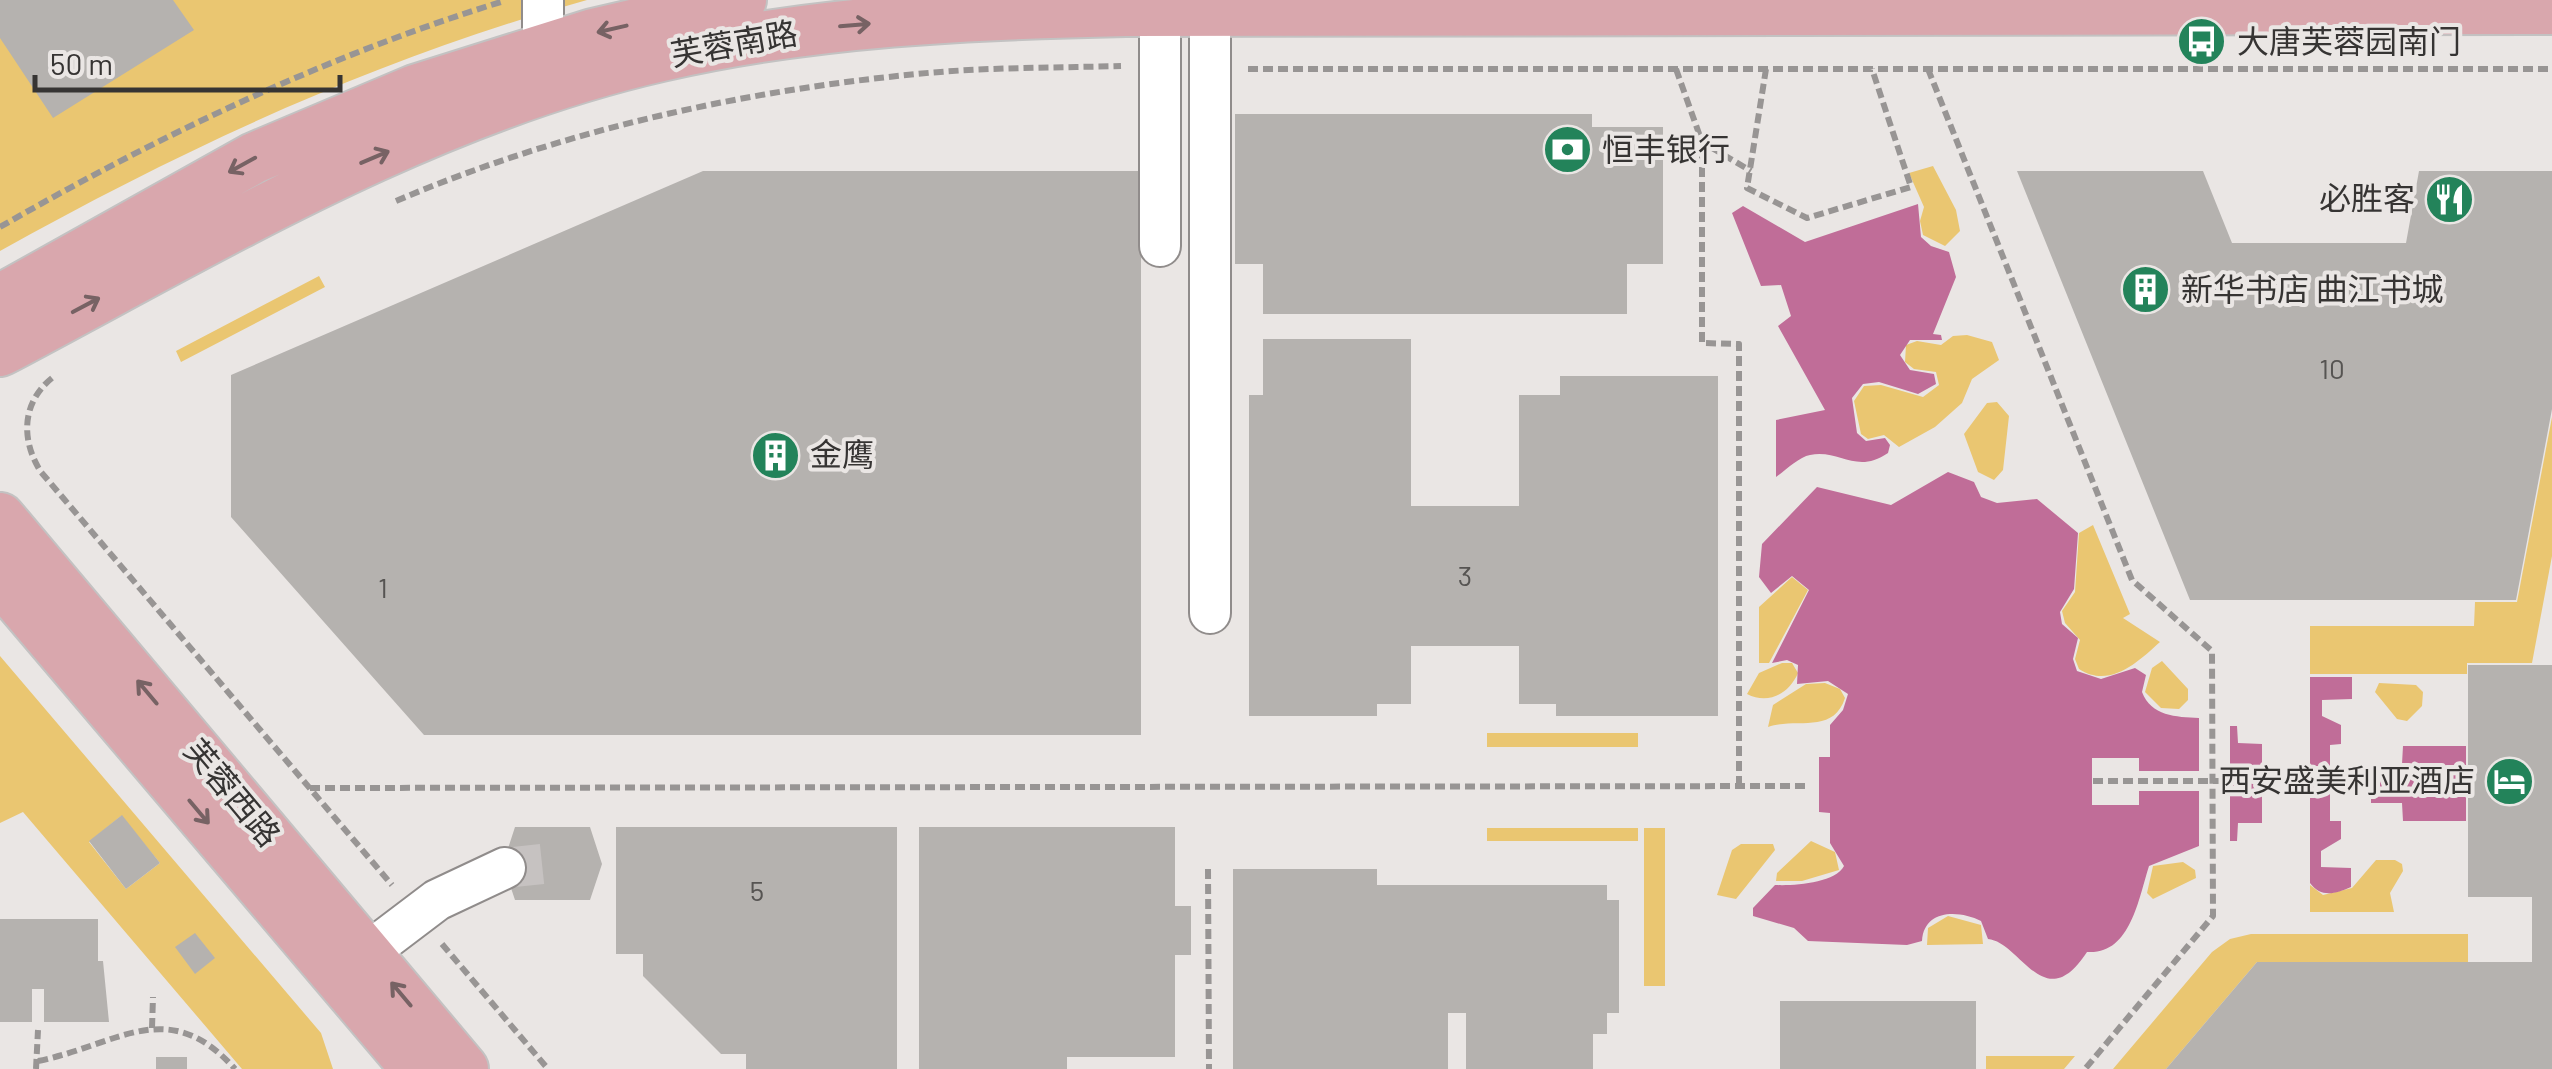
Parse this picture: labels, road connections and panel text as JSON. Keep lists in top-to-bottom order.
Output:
{
  "streets": {
    "main road": ["芙蓉南路", "芙蓉西路"]
  },
  "places": {
    "bus stop": ["大唐芙蓉园南门"],
    "bank": ["恒丰银行"],
    "restaurant": ["必胜客"],
    "building": ["新华书店 曲江书城", "金鹰"],
    "hotel": ["西安盛美利亚酒店"]
  },
  "house_numbers": [
    "10",
    "3",
    "1",
    "5"
  ],
  "scale_bar": "50 m"
}
